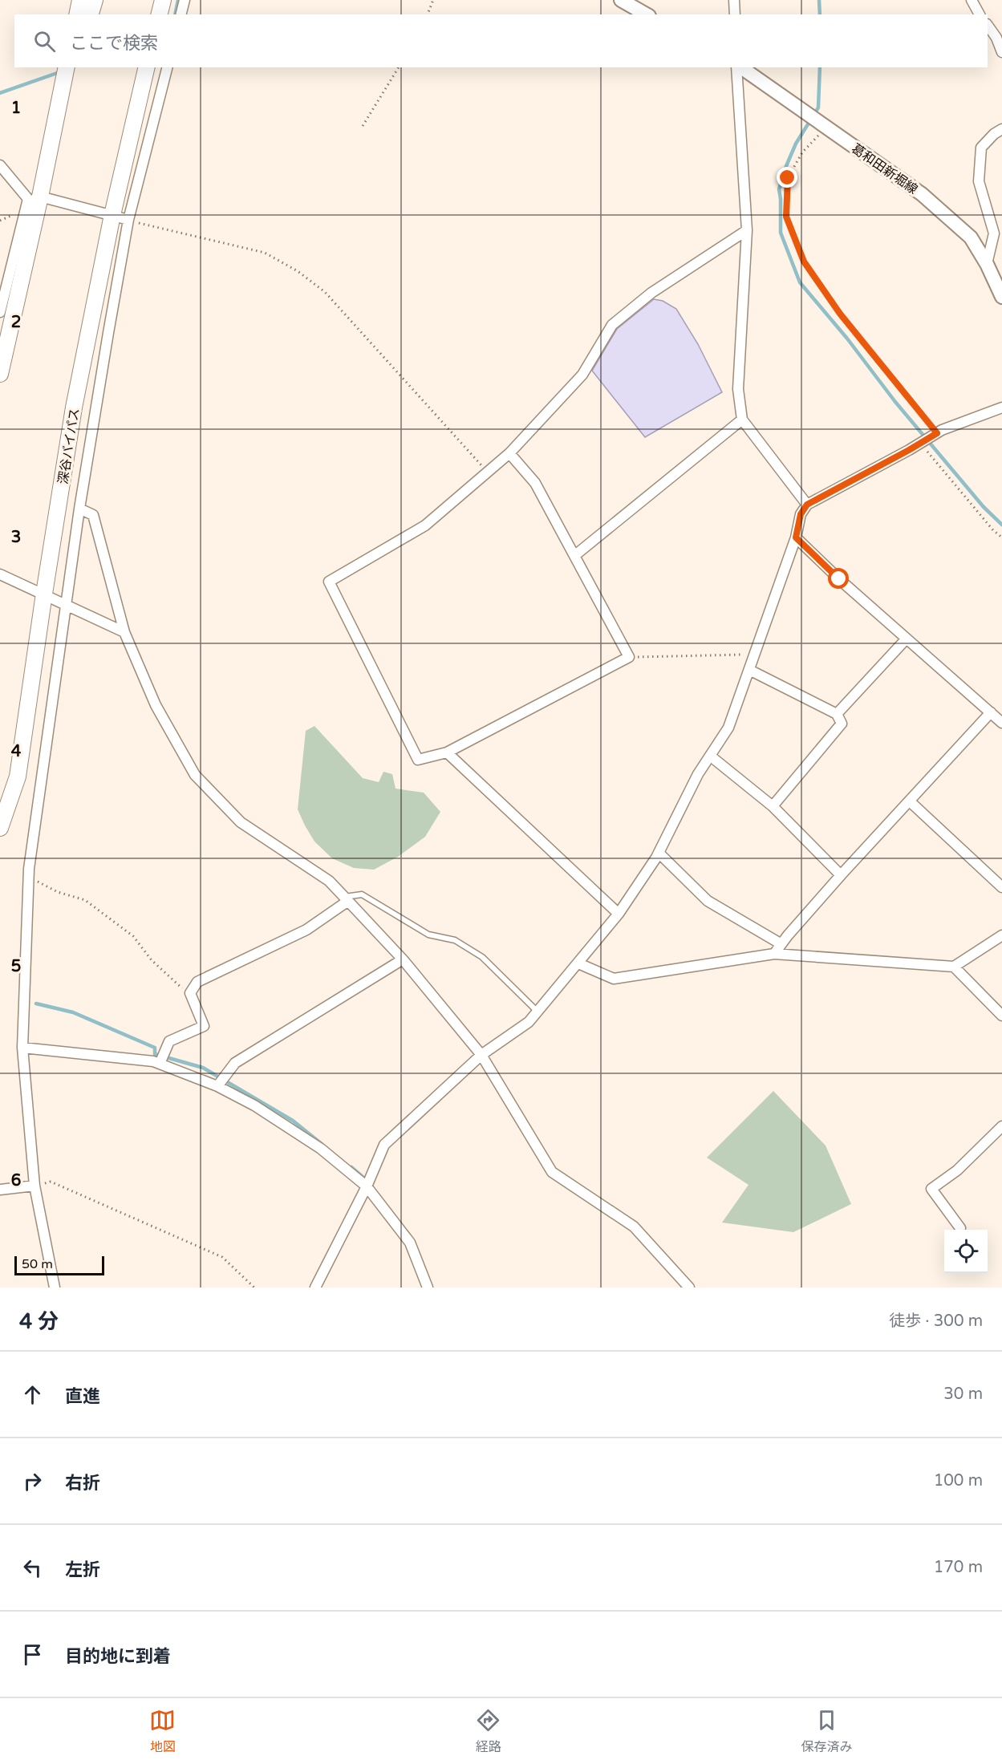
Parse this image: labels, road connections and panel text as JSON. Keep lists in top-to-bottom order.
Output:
{
  "streets": {
    "highway": ["深谷バイパス"],
    "main road": ["葛和田新堀線"]
  },
  "scale_bar": "50 m",
  "page": {
    "search": "ここで検索",
    "scale": "50 m",
    "heading": ["4 分", "徒歩 · 300 m"],
    "list": [
      ["直進", "30 m"],
      ["右折", "100 m"],
      ["左折", "170 m"],
      "目的地に到着"
    ],
    "nav": ["地図", "経路", "保存済み"]
  },
  "grid": {
    "rows": [
      "1",
      "2",
      "3",
      "4",
      "5",
      "6"
    ]
  }
}
